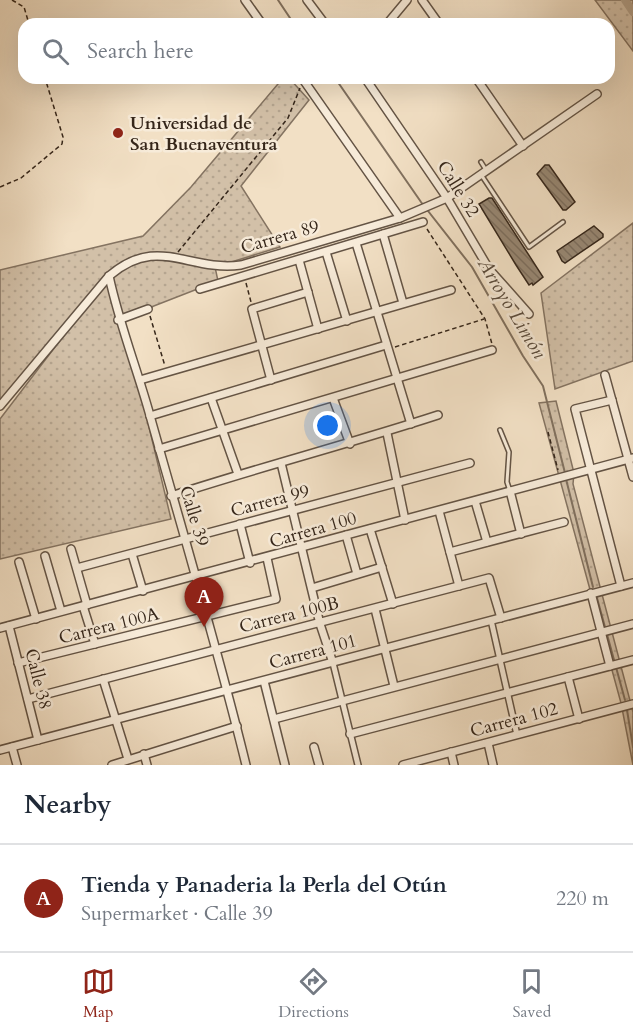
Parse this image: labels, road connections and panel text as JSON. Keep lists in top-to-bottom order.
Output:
{
  "streets": {
    "street": [
      "Calle 32",
      "Carrera 89",
      "Carrera 99",
      "Calle 39",
      "Carrera 100",
      "Carrera 100B",
      "Carrera 100A",
      "Carrera 101",
      "Calle 38",
      "Carrera 102"
    ]
  },
  "crossings": [
    ["Calle 32", "Carrera 89"],
    ["Carrera 89", "Calle 39"],
    ["Carrera 99", "Calle 39"],
    ["Calle 39", "Carrera 100"],
    ["Calle 39", "Carrera 100B"],
    ["Calle 39", "Carrera 100A"],
    ["Calle 39", "Carrera 101"],
    ["Carrera 100", "Carrera 100A"],
    ["Carrera 100", "Calle 38"],
    ["Carrera 100B", "Carrera 101"],
    ["Carrera 100B", "Calle 38"],
    ["Carrera 100A", "Calle 38"],
    ["Carrera 101", "Calle 38"]
  ],
  "water": ["Arroyo Limón"],
  "places": ["Universidad de San Buenaventura"],
  "page": {
    "search": "Search here",
    "pins": "A",
    "heading": "Nearby",
    "list": [
      {
        "mark": "A",
        "name": "Tienda y Panaderia la Perla del Otún",
        "note": "Supermarket · Calle 39",
        "value": "220 m"
      }
    ],
    "nav": ["Map", "Directions", "Saved"]
  }
}
